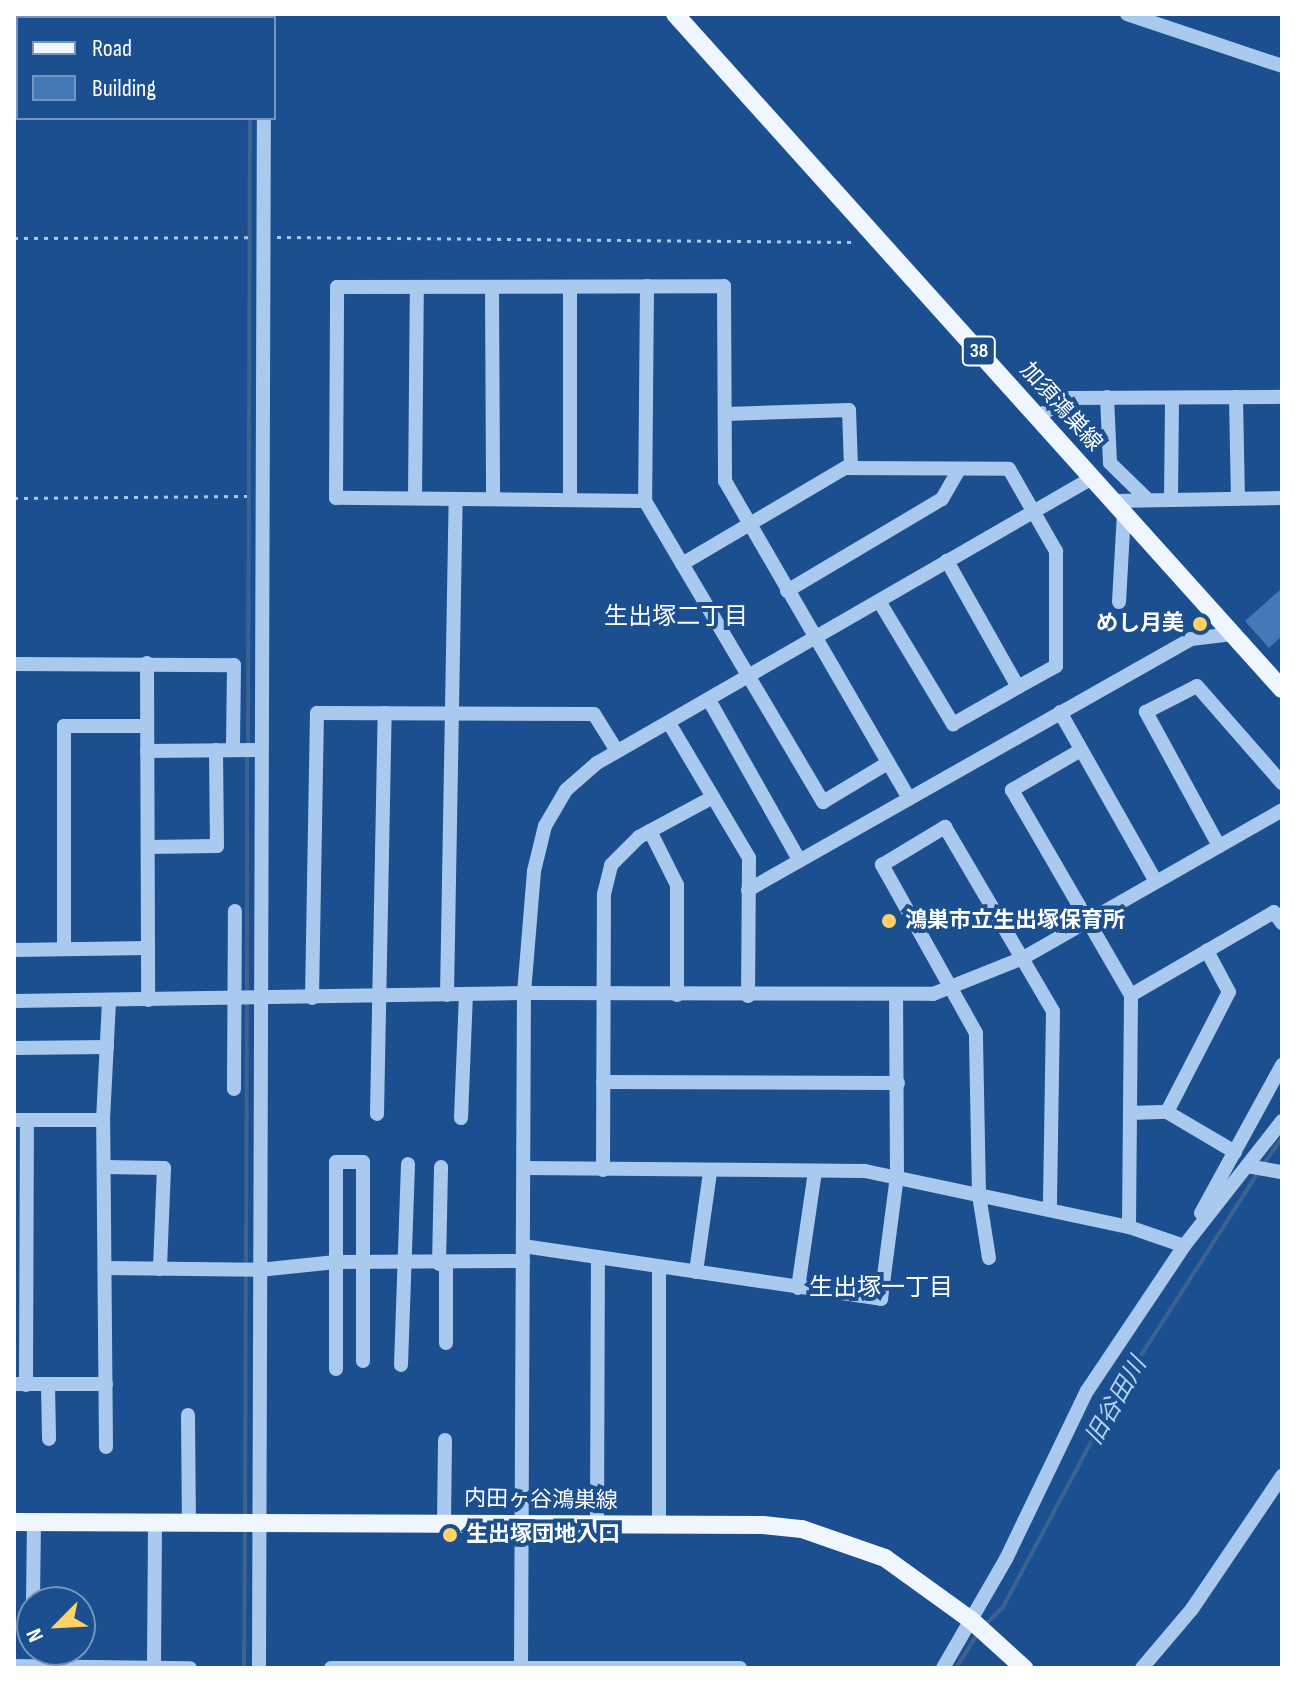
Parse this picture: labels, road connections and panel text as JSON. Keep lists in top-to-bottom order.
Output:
{
  "streets": {
    "main road": ["38", "加須鴻巣線", "内田ヶ谷鴻巣線"]
  },
  "districts": ["生出塚二丁目", "生出塚一丁目"],
  "water": ["旧谷田川"],
  "places": ["めし月美", "鴻巣市立生出塚保育所", "生出塚団地入口"],
  "legend": ["Road", "Building"],
  "north": "bottom left"
}
